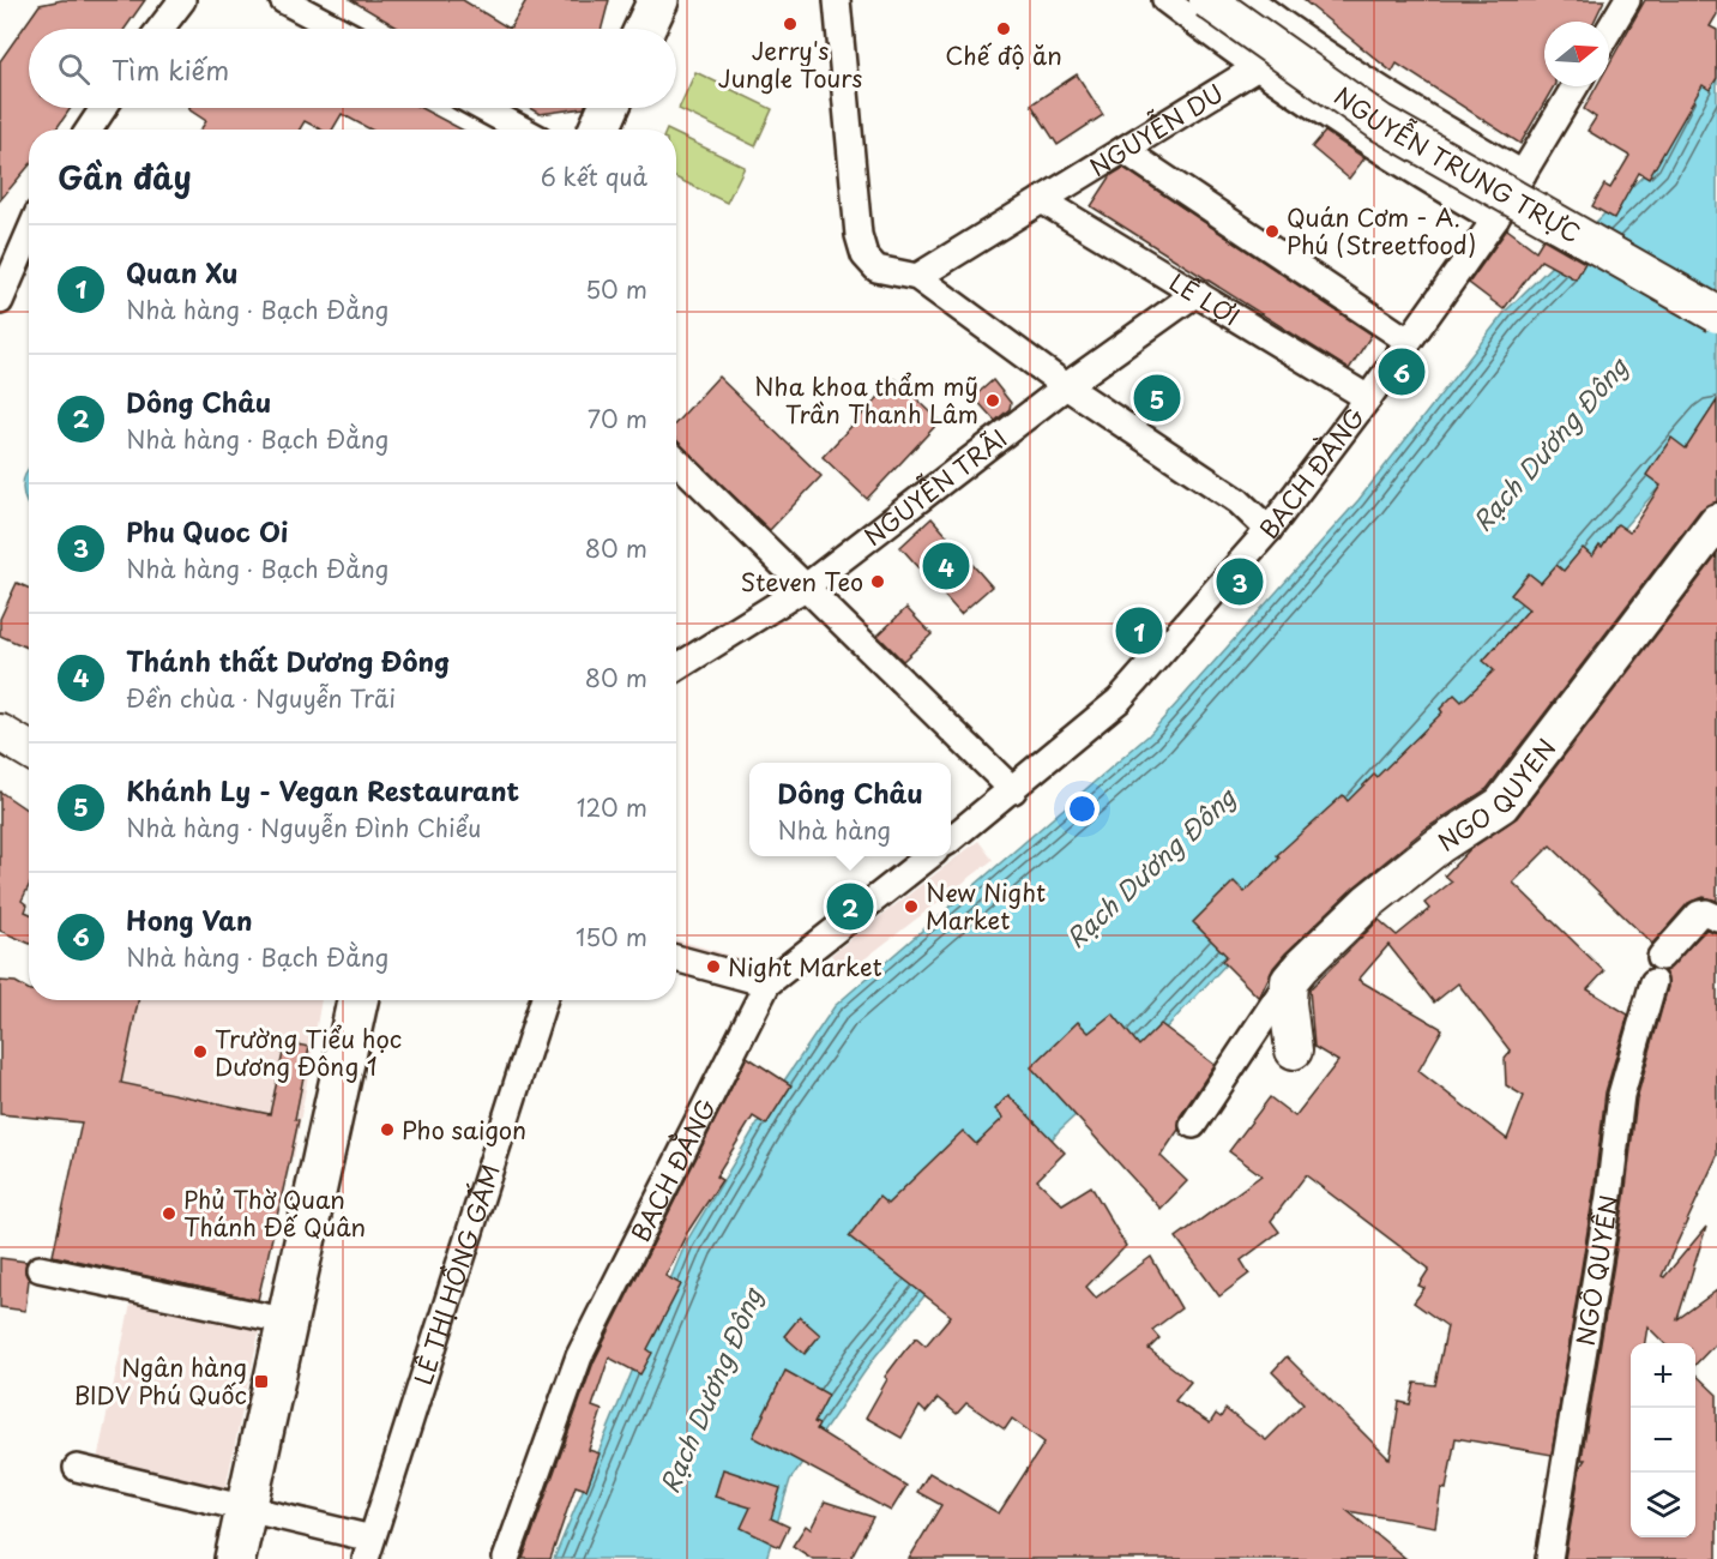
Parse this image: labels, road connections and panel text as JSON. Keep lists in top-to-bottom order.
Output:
{
  "streets": {
    "street": [
      "NGUYỄN DU",
      "NGUYỄN TRUNG TRỰC",
      "LÊ LỢI",
      "BẠCH ĐẰNG",
      "NGUYỄN TRÃI",
      "NGO QUYEN",
      "NGÔ QUYỀN",
      "LÊ THỊ HỒNG GẤM"
    ]
  },
  "crossings": [
    ["NGUYỄN DU", "LÊ LỢI"],
    ["LÊ LỢI", "BẠCH ĐẰNG"],
    ["LÊ LỢI", "NGUYỄN TRÃI"]
  ],
  "water": ["Rạch Dương Đông"],
  "places": {
    "other": [
      "Jerry's Jungle Tours",
      "Chế độ ăn",
      "Quán Cơm - A. Phú (Streetfood)",
      "Nha khoa thẩm mỹ Trần Thanh Lâm",
      "Steven Teo",
      "New Night Market",
      "Night Market",
      "Trường Tiểu học Dương Đông 1",
      "Pho saigon",
      "Phủ Thờ Quan Thánh Đế Quân"
    ],
    "transit": ["Ngân hàng BIDV Phú Quốc"]
  },
  "north": "right",
  "page": {
    "search": "Tìm kiếm",
    "heading": ["Gần đây", "6 kết quả"],
    "list": [
      {
        "mark": "1",
        "name": "Quan Xu",
        "note": "Nhà hàng · Bạch Đằng",
        "value": "50 m"
      },
      {
        "mark": "2",
        "name": "Dông Châu",
        "note": "Nhà hàng · Bạch Đằng",
        "value": "70 m"
      },
      {
        "mark": "3",
        "name": "Phu Quoc Oi",
        "note": "Nhà hàng · Bạch Đằng",
        "value": "80 m"
      },
      {
        "mark": "4",
        "name": "Thánh thất Dương Đông",
        "note": "Đền chùa · Nguyễn Trãi",
        "value": "80 m"
      },
      {
        "mark": "5",
        "name": "Khánh Ly - Vegan Restaurant",
        "note": "Nhà hàng · Nguyễn Đình Chiểu",
        "value": "120 m"
      },
      {
        "mark": "6",
        "name": "Hong Van",
        "note": "Nhà hàng · Bạch Đằng",
        "value": "150 m"
      }
    ],
    "pins": [
      "6",
      "5",
      "4",
      "3",
      "1",
      "2"
    ],
    "popup": ["Dông Châu", "Nhà hàng"],
    "map_buttons": ["+", "−"]
  }
}
